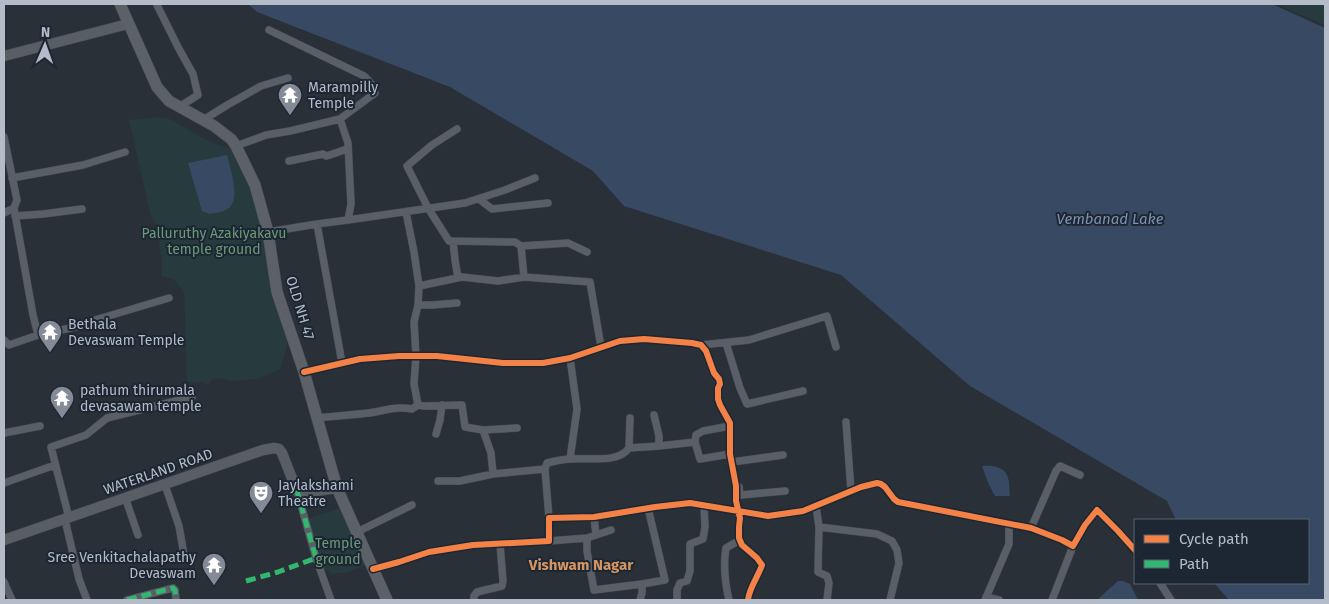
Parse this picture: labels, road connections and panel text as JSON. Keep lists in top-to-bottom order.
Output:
{
  "streets": {
    "main road": ["OLD NH 47", "WATERLAND ROAD"]
  },
  "districts": ["Vishwam Nagar"],
  "water": ["Vembanad Lake"],
  "parks": ["Palluruthy Azakiyakavu temple ground", "Temple ground"],
  "places": {
    "temple": [
      "Marampilly Temple",
      "Bethala Devaswam Temple",
      "pathum thirumala devasawam temple",
      "Sree Venkitachalapathy Devaswam"
    ],
    "theatre": ["Jaylakshami Theatre"]
  },
  "legend": ["Cycle path", "Path"],
  "north": "top"
}
